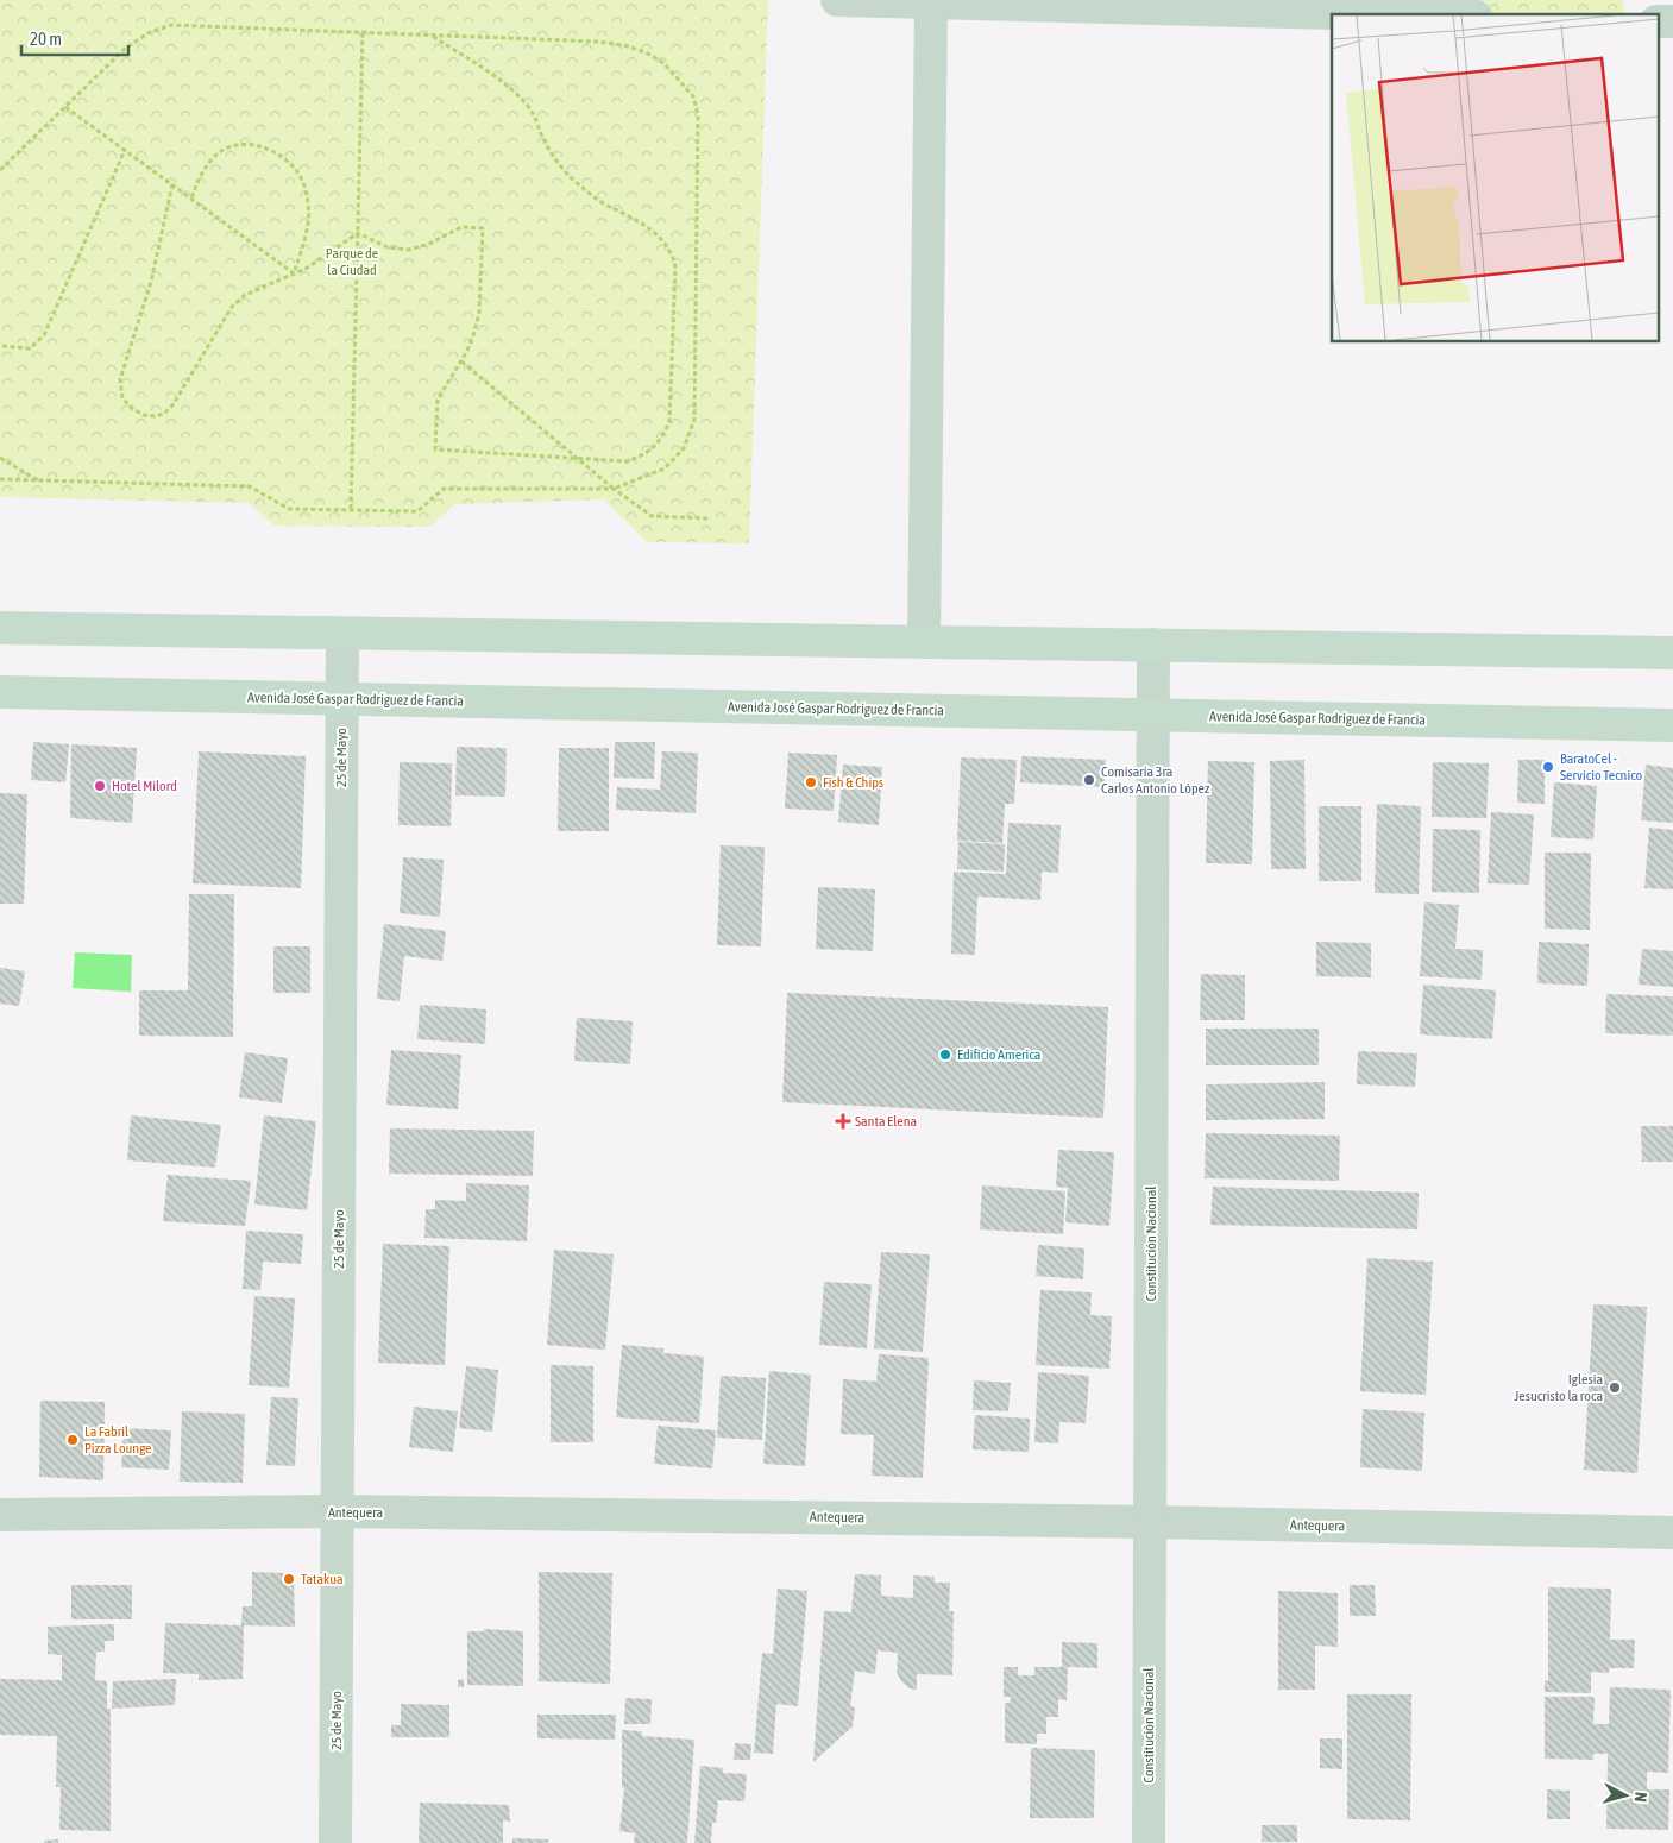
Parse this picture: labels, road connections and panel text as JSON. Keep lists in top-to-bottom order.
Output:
{
  "streets": {
    "main road": ["Avenida José Gaspar Rodríguez de Francia"],
    "street": ["25 de Mayo", "Constitución Nacional", "Antequera"]
  },
  "crossings": [
    ["Avenida José Gaspar Rodríguez de Francia", "25 de Mayo"],
    ["Avenida José Gaspar Rodríguez de Francia", "Constitución Nacional"],
    ["25 de Mayo", "Antequera"],
    ["Constitución Nacional", "Antequera"]
  ],
  "parks": ["Parque de la Ciudad"],
  "places": {
    "other": [
      "BaratoCel - Servicio Tecnico",
      "Comisaría 3ra Carlos Antonio López",
      "Fish & Chips",
      "Hotel Milord",
      "Edificio America",
      "Iglesia Jesucristo la roca",
      "La Fabril Pizza Lounge",
      "Tatakua"
    ],
    "health": ["Santa Elena"]
  },
  "scale_bar": "20 m",
  "north": "right"
}
